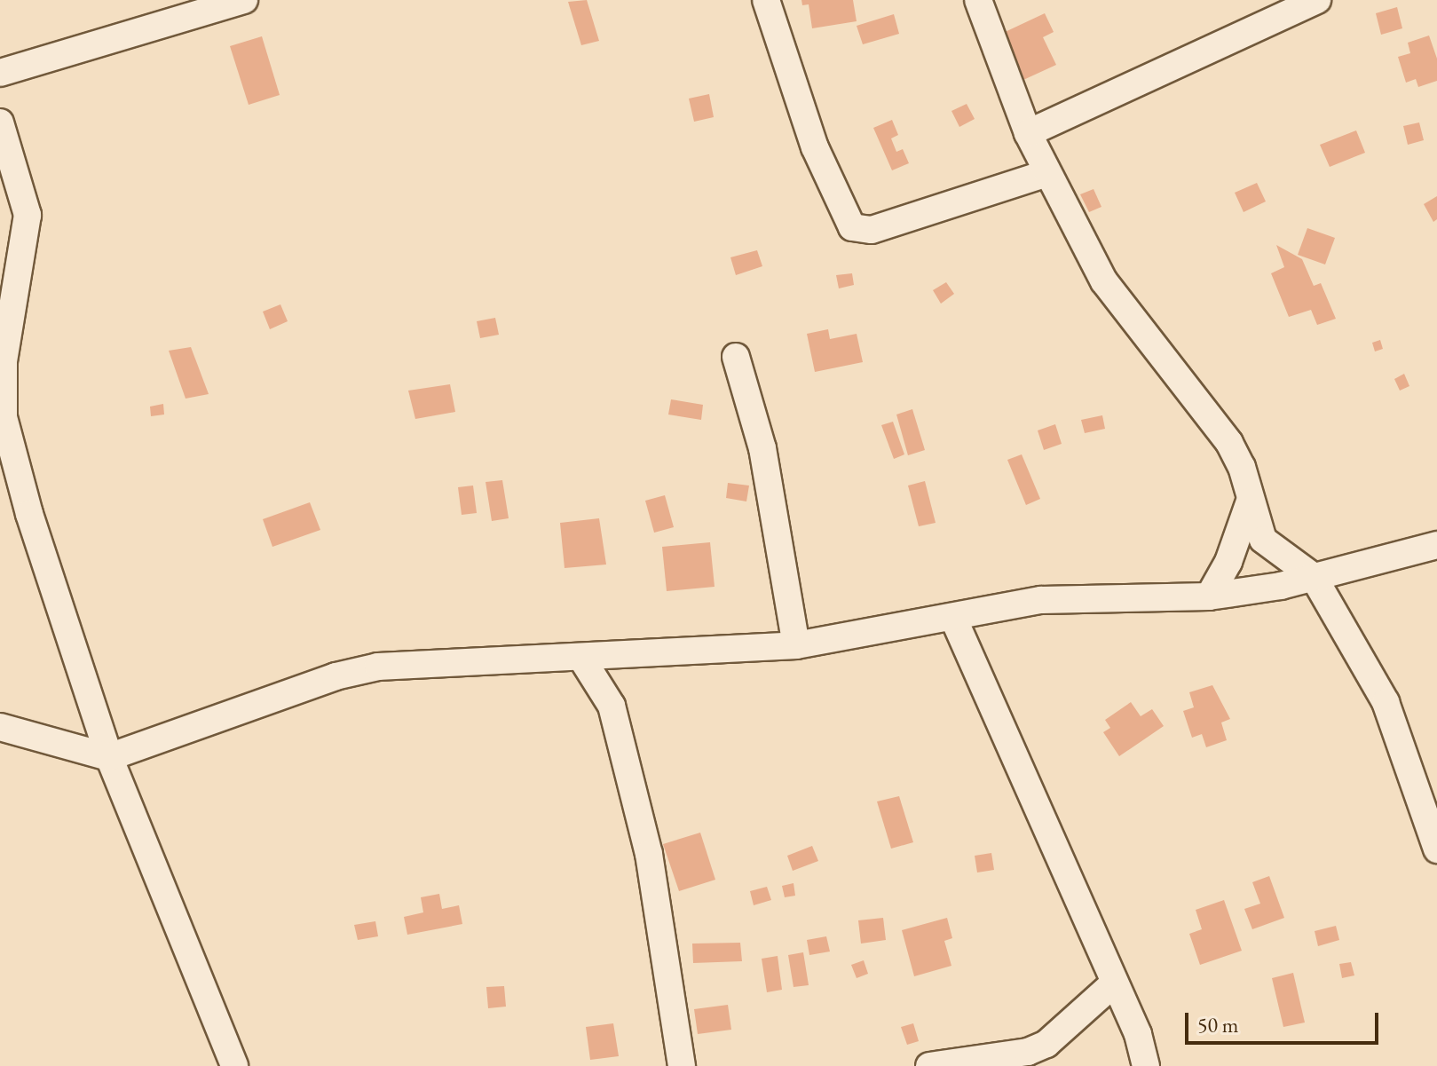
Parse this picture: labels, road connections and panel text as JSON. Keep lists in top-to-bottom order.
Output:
{
  "scale_bar": "50 m"
}
